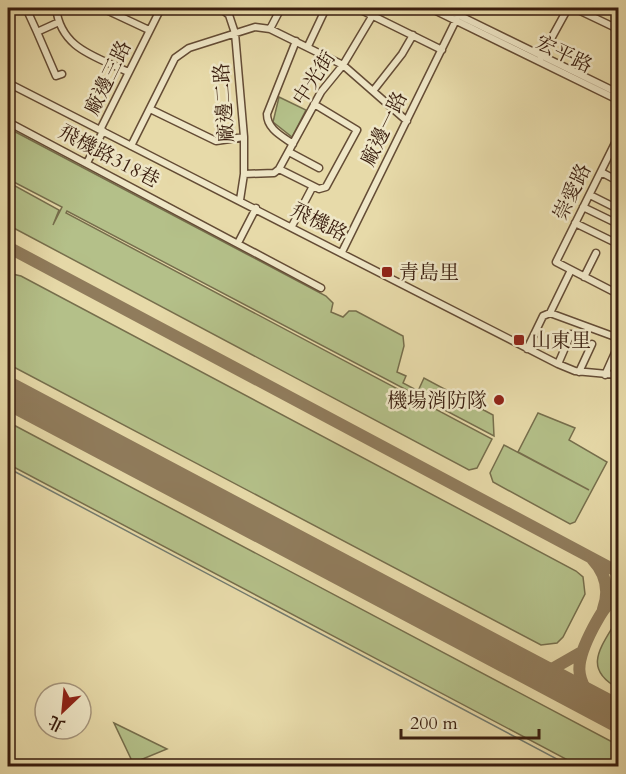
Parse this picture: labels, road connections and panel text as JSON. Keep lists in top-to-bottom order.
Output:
{
  "streets": {
    "street": [
      "宏平路",
      "廠邊三路",
      "中光街",
      "廠邊二路",
      "廠邊一路",
      "飛機路318巷",
      "崇愛路",
      "飛機路"
    ]
  },
  "crossings": [
    ["宏平路", "廠邊一路"],
    ["廠邊三路", "飛機路318巷"],
    ["廠邊三路", "飛機路"],
    ["廠邊二路", "飛機路"],
    ["廠邊一路", "飛機路"]
  ],
  "places": {
    "transit": ["青島里", "山東里"],
    "other": ["機場消防隊"]
  },
  "scale_bar": "200 m",
  "north": "bottom left"
}
